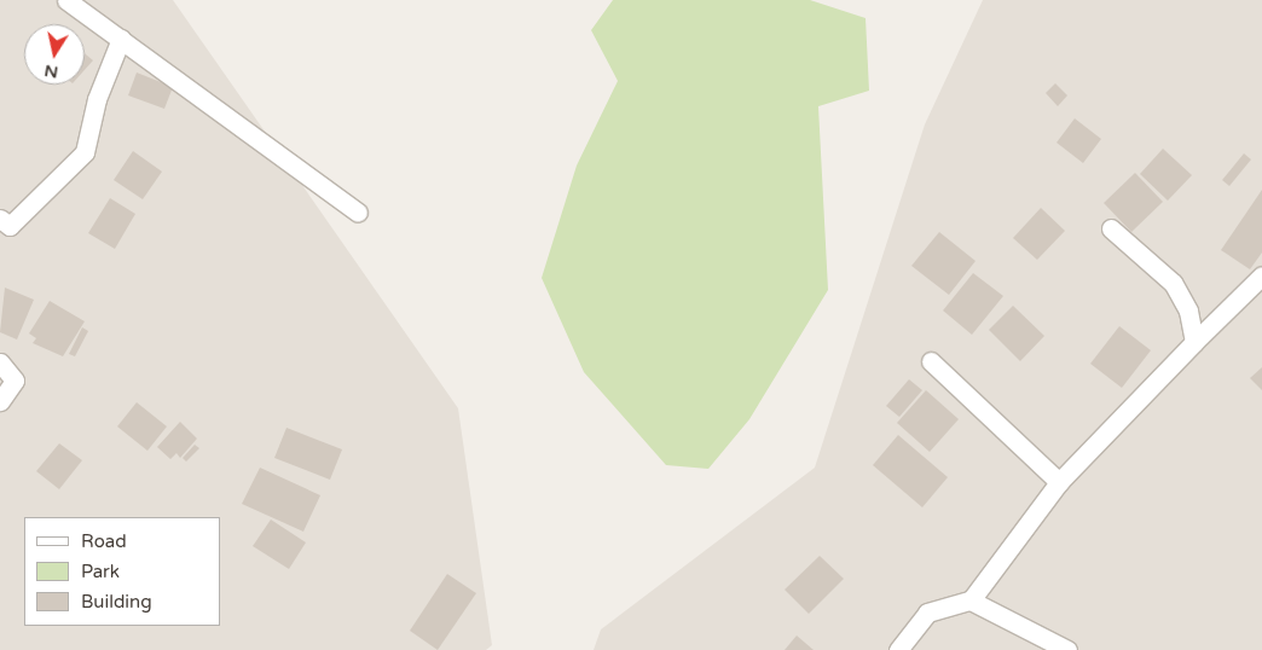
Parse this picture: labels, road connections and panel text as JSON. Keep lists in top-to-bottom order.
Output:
{
  "legend": ["Road", "Park", "Building"],
  "north": "bottom"
}
